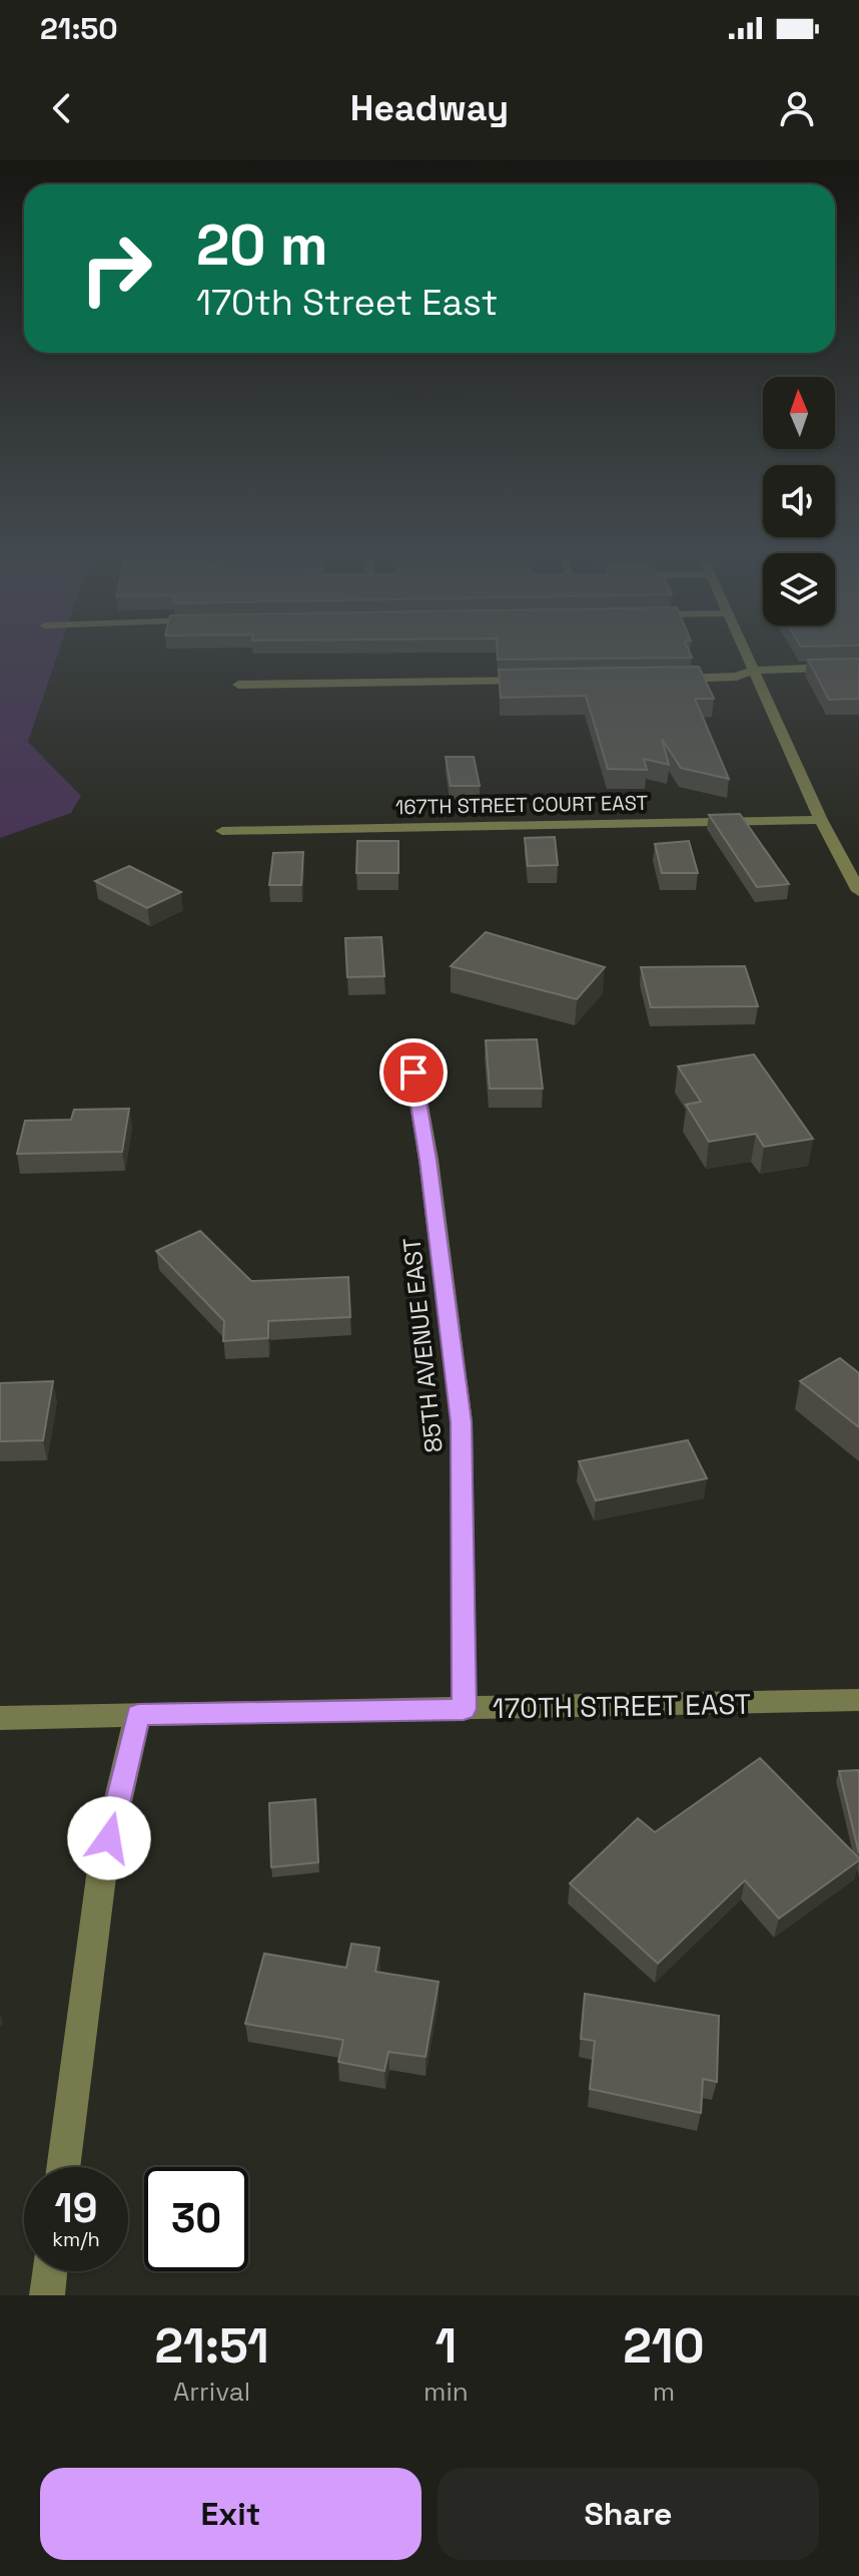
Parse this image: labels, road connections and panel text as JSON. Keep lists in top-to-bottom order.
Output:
{
  "streets": {
    "street": ["167TH STREET COURT EAST", "85TH AVENUE EAST", "170TH STREET EAST"]
  },
  "crossings": [
    ["85TH AVENUE EAST", "170TH STREET EAST"]
  ],
  "north": "top",
  "page": {
    "status": "21:50",
    "header": "Headway",
    "turn": ["20 m", "170th Street East"],
    "speed": "19 km/h",
    "limit": "30",
    "eta": [
      "21:51",
      "Arrival",
      "1",
      "min",
      "210",
      "m"
    ],
    "buttons": ["Exit", "Share"]
  }
}
